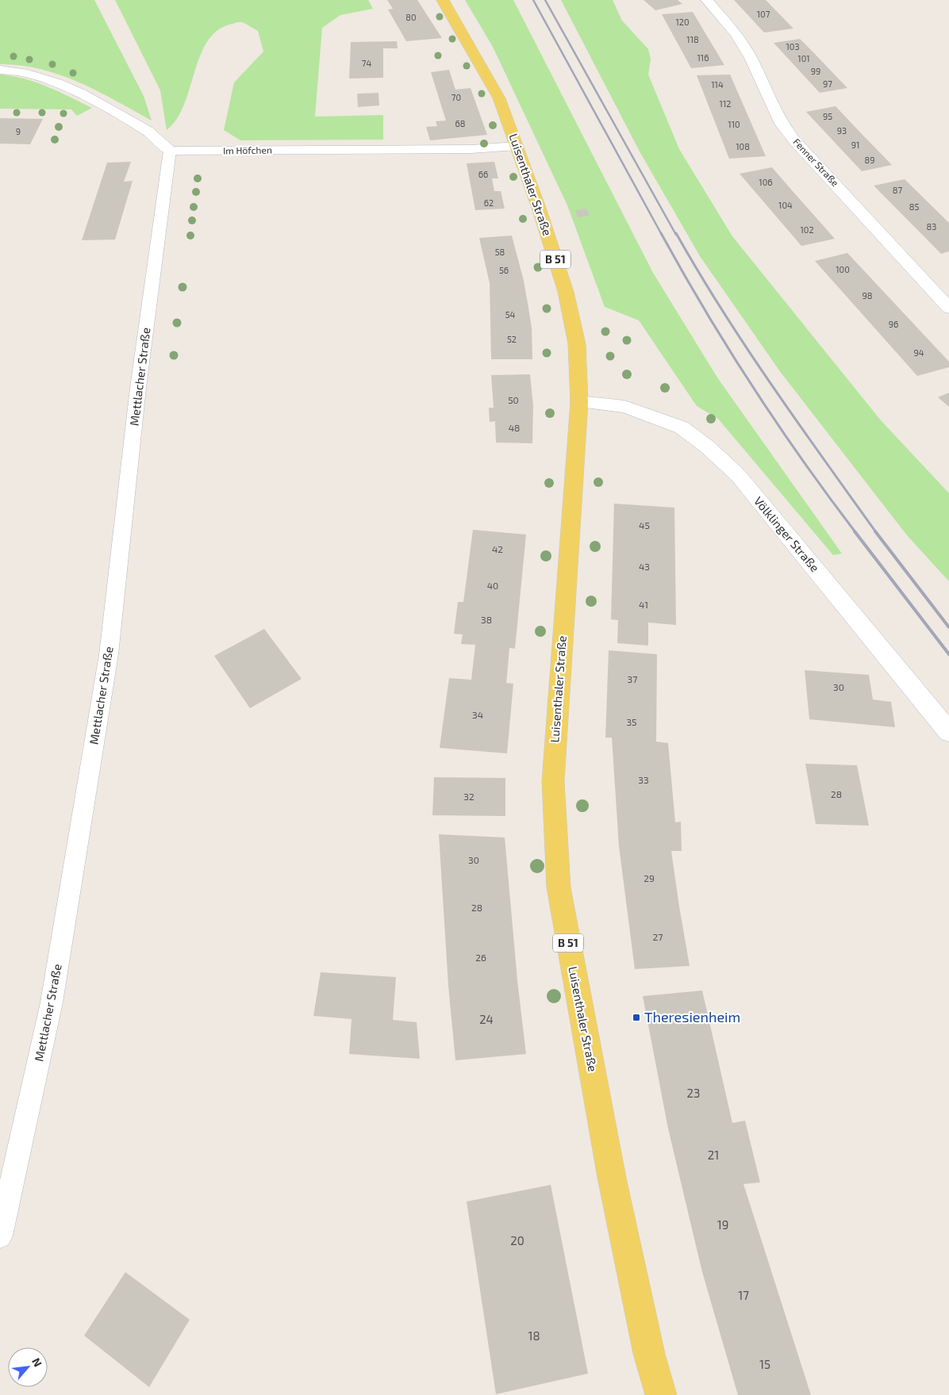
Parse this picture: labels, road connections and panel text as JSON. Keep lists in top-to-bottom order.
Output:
{
  "streets": {
    "main road": ["Luisenthaler Straße", "B 51"],
    "street": ["Im Höfchen", "Fenner Straße", "Völklinger Straße"],
    "lane": ["Mettlacher Straße"]
  },
  "crossings": [
    ["Im Höfchen", "Luisenthaler Straße"],
    ["Im Höfchen", "Mettlacher Straße"],
    ["Luisenthaler Straße", "Völklinger Straße"]
  ],
  "places": {
    "transit": ["Theresienheim"]
  },
  "house_numbers": [
    "107",
    "80",
    "120",
    "118",
    "103",
    "116",
    "101",
    "74",
    "99",
    "97",
    "114",
    "70",
    "112",
    "95",
    "68",
    "110",
    "93",
    "9",
    "91",
    "108",
    "89",
    "66",
    "106",
    "87",
    "62",
    "104",
    "85",
    "83",
    "102",
    "58",
    "100",
    "56",
    "98",
    "54",
    "96",
    "52",
    "94",
    "50",
    "48",
    "45",
    "42",
    "43",
    "40",
    "41",
    "38",
    "37",
    "30",
    "34",
    "35",
    "33",
    "28",
    "32",
    "30",
    "29",
    "28",
    "27",
    "26",
    "24",
    "23",
    "21",
    "19",
    "20",
    "17",
    "18",
    "15"
  ],
  "north": "top right"
}
